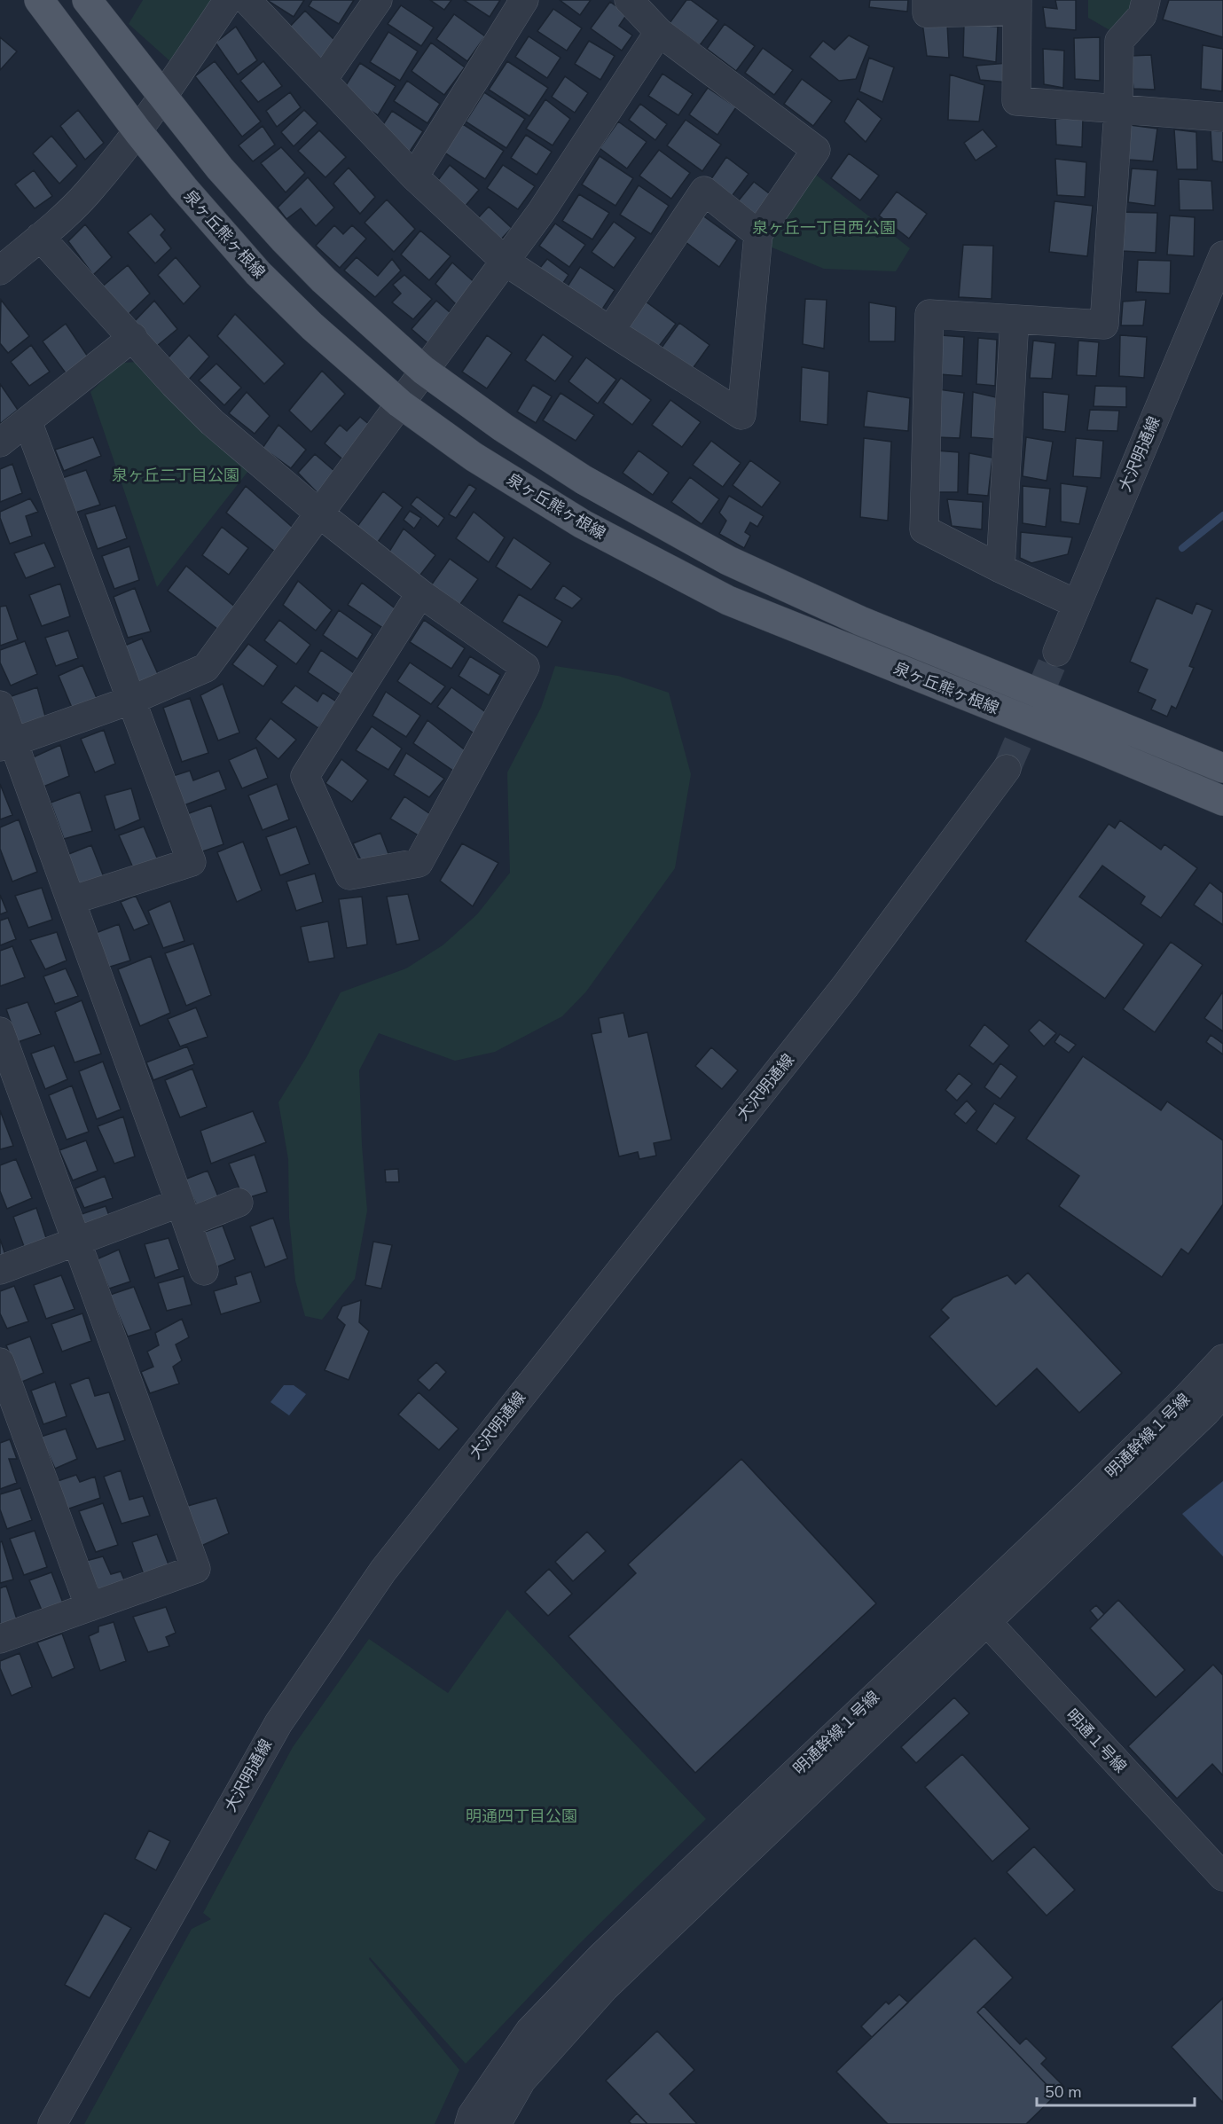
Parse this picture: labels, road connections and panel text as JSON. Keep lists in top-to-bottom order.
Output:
{
  "streets": {
    "main road": ["泉ヶ丘熊ヶ根線"],
    "street": ["大沢明通線", "明通幹線１号線", "明通１号線"]
  },
  "crossings": [
    ["明通幹線１号線", "明通１号線"]
  ],
  "parks": ["泉ヶ丘一丁目西公園", "泉ヶ丘二丁目公園", "明通四丁目公園"],
  "scale_bar": "50 m"
}
